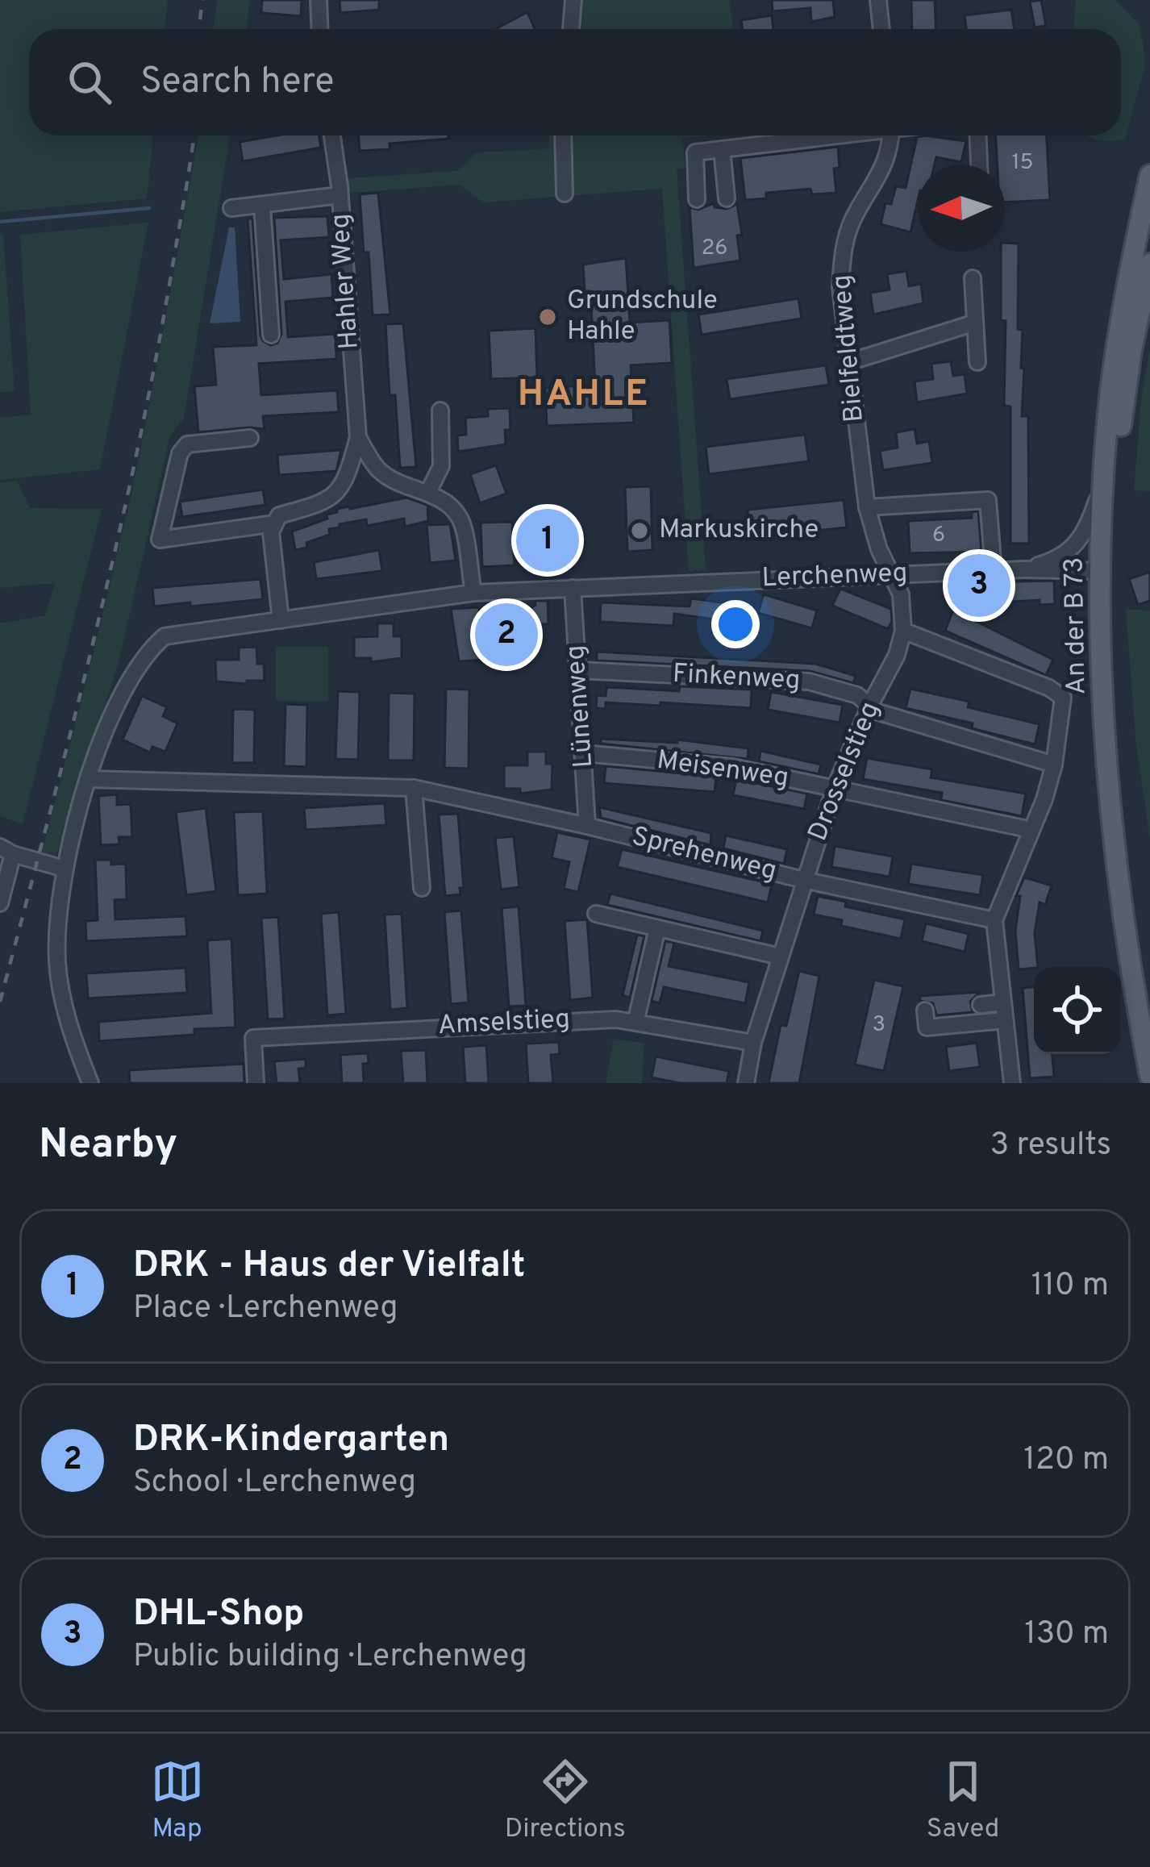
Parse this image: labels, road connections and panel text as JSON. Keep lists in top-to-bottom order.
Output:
{
  "streets": {
    "main road": ["An der B 73"],
    "street": [
      "Hahler Weg",
      "Bielfeldtweg",
      "Lerchenweg",
      "Finkenweg",
      "Lünenweg",
      "Meisenweg",
      "Drosselstieg",
      "Sprehenweg",
      "Amselstieg"
    ]
  },
  "crossings": [
    ["Bielfeldtweg", "Lerchenweg"],
    ["Lerchenweg", "An der B 73"],
    ["Lerchenweg", "Lünenweg"],
    ["Lerchenweg", "Sprehenweg"],
    ["Finkenweg", "Lünenweg"],
    ["Finkenweg", "Drosselstieg"],
    ["Lünenweg", "Meisenweg"],
    ["Lünenweg", "Sprehenweg"],
    ["Meisenweg", "Drosselstieg"],
    ["Drosselstieg", "Sprehenweg"],
    ["Drosselstieg", "Amselstieg"]
  ],
  "districts": ["HAHLE"],
  "places": ["Grundschule Hahle", "Markuskirche"],
  "house_numbers": [
    "15",
    "26",
    "6",
    "3"
  ],
  "north": "left",
  "page": {
    "search": "Search here",
    "pins": ["1", "3", "2"],
    "heading": ["Nearby", "3 results"],
    "list": [
      {
        "mark": "1",
        "name": "DRK - Haus der Vielfalt",
        "note": "Place · Lerchenweg",
        "value": "110 m"
      },
      {
        "mark": "2",
        "name": "DRK-Kindergarten",
        "note": "School · Lerchenweg",
        "value": "120 m"
      },
      {
        "mark": "3",
        "name": "DHL-Shop",
        "note": "Public building · Lerchenweg",
        "value": "130 m"
      }
    ],
    "nav": ["Map", "Directions", "Saved"]
  }
}
